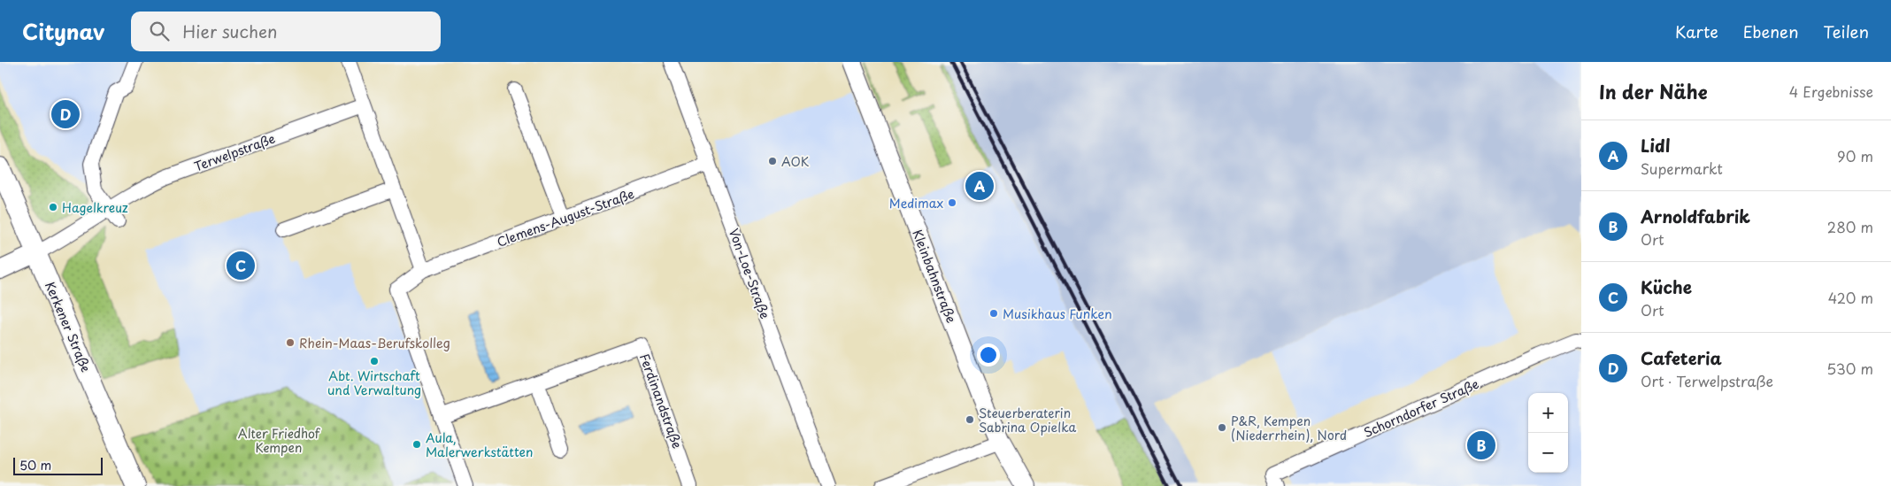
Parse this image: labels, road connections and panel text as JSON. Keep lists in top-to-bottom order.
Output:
{
  "streets": {
    "main road": ["Kerkener Straße"],
    "street": [
      "Terwelpstraße",
      "Clemens-August-Straße",
      "Von-Loe-Straße",
      "Kleinbahnstraße",
      "Ferdinandstraße",
      "Schorndorfer Straße"
    ]
  },
  "crossings": [
    ["Terwelpstraße", "Kerkener Straße"],
    ["Clemens-August-Straße", "Von-Loe-Straße"],
    ["Clemens-August-Straße", "Ferdinandstraße"]
  ],
  "parks": ["Alter Friedhof Kempen"],
  "places": [
    "AOK",
    "Medimax",
    "Hagelkreuz",
    "Musikhaus Funken",
    "Rhein-Maas-Berufskolleg",
    "Abt. Wirtschaft und Verwaltung",
    "Steuerberaterin Sabrina Opielka",
    "P&R, Kempen (Niederrhein), Nord",
    "Aula, Malerwerkstätten"
  ],
  "scale_bar": "50 m",
  "page": {
    "header": "Citynav",
    "search": "Hier suchen",
    "nav": ["Karte", "Ebenen", "Teilen"],
    "heading": ["In der Nähe", "4 Ergebnisse"],
    "pins": [
      "D",
      "A",
      "C",
      "B"
    ],
    "list": [
      {
        "mark": "A",
        "name": "Lidl",
        "note": "Supermarkt",
        "value": "90 m"
      },
      {
        "mark": "B",
        "name": "Arnoldfabrik",
        "note": "Ort",
        "value": "280 m"
      },
      {
        "mark": "C",
        "name": "Küche",
        "note": "Ort",
        "value": "420 m"
      },
      {
        "mark": "D",
        "name": "Cafeteria",
        "note": "Ort · Terwelpstraße",
        "value": "530 m"
      }
    ],
    "map_buttons": ["+", "−"],
    "scale": "50 m"
  }
}
